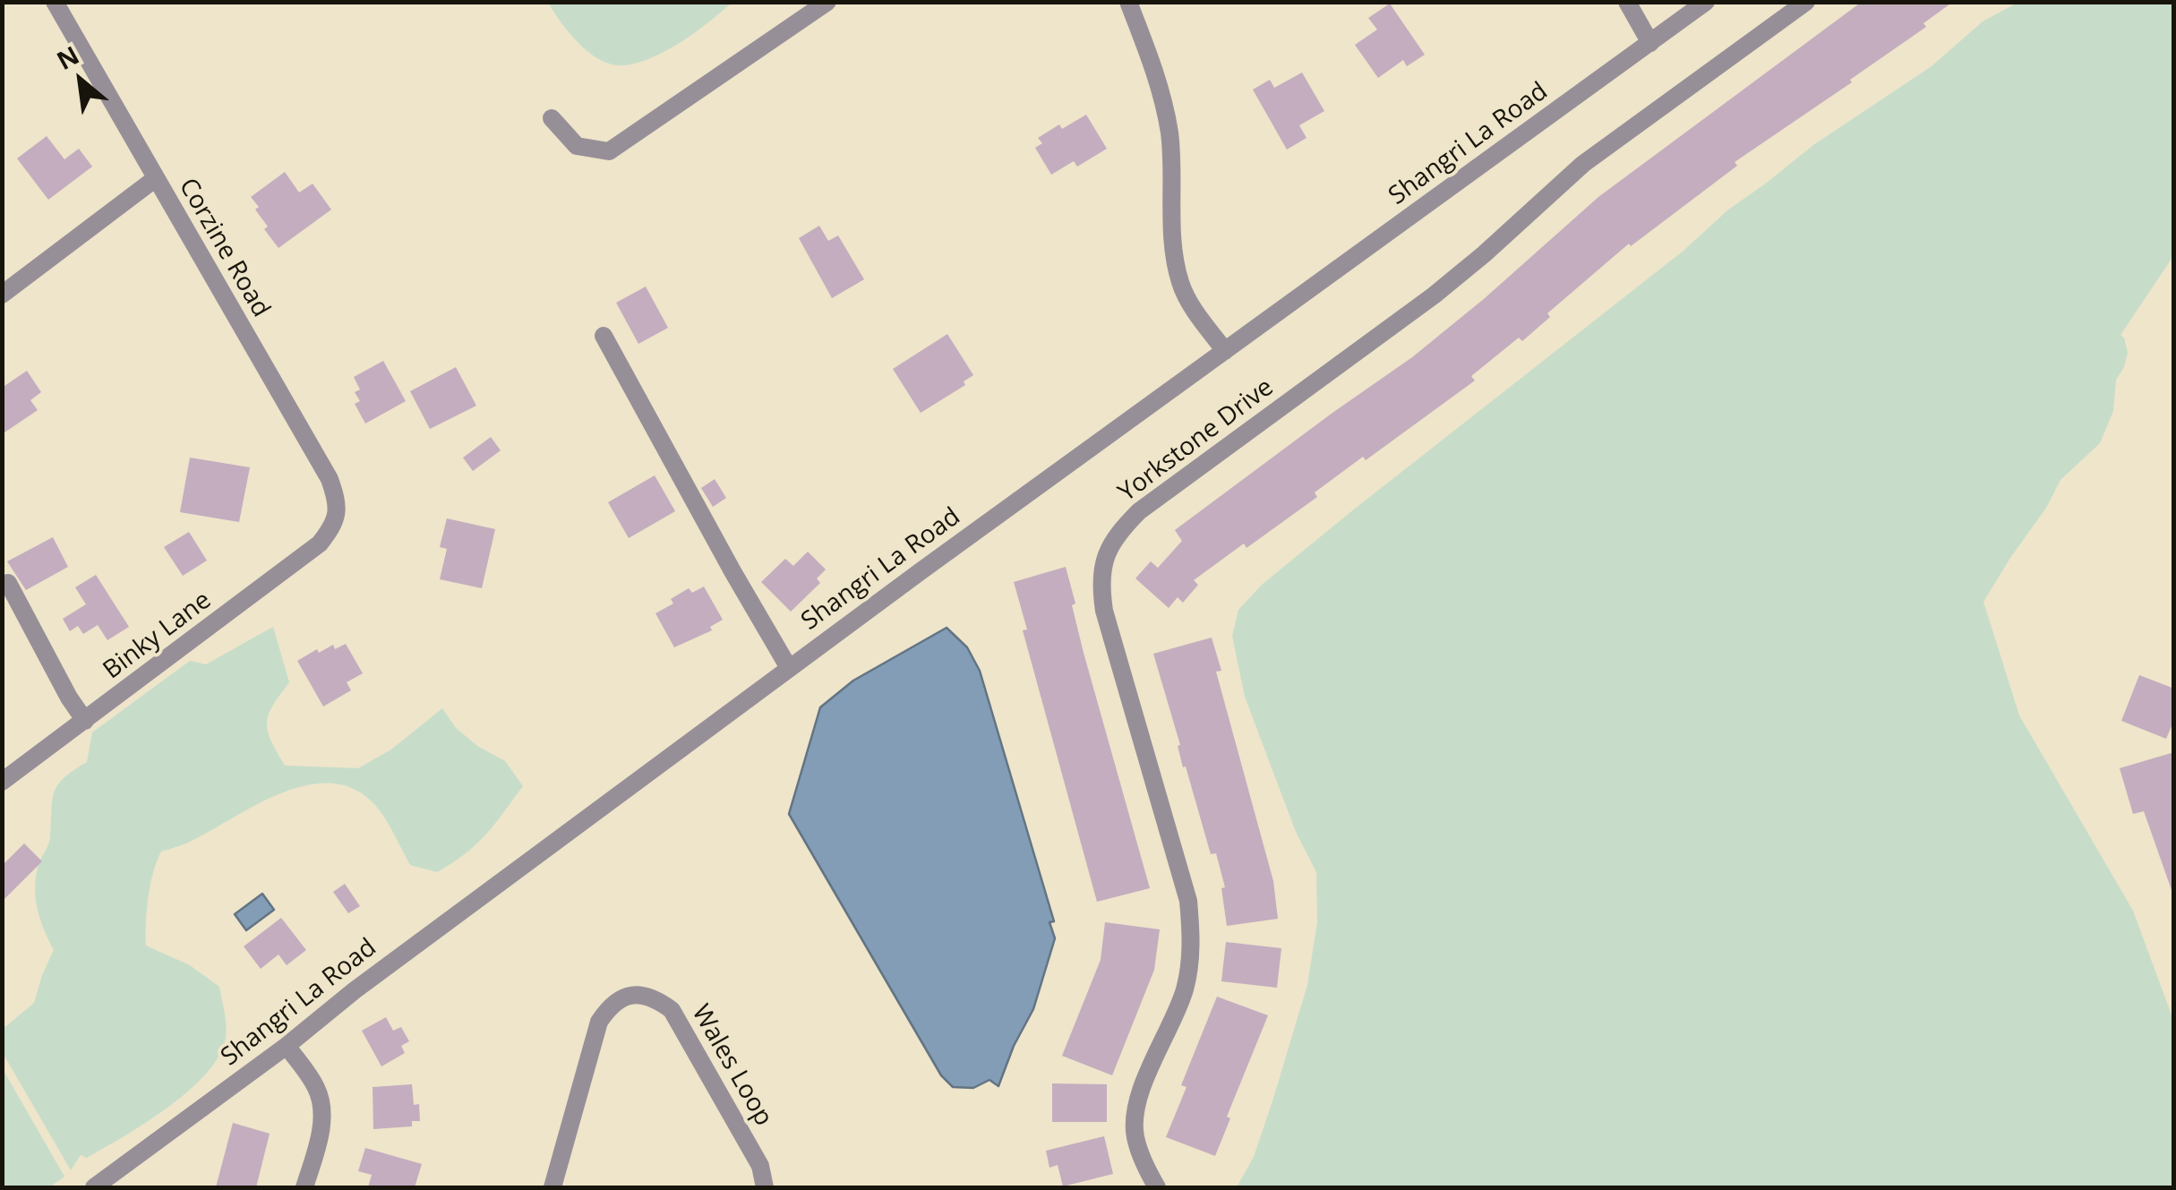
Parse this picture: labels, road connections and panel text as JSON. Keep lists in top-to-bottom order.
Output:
{
  "streets": {
    "street": [
      "Shangri La Road",
      "Corzine Road",
      "Yorkstone Drive",
      "Binky Lane",
      "Wales Loop"
    ]
  },
  "crossings": [
    ["Corzine Road", "Binky Lane"]
  ],
  "north": "top left"
}
